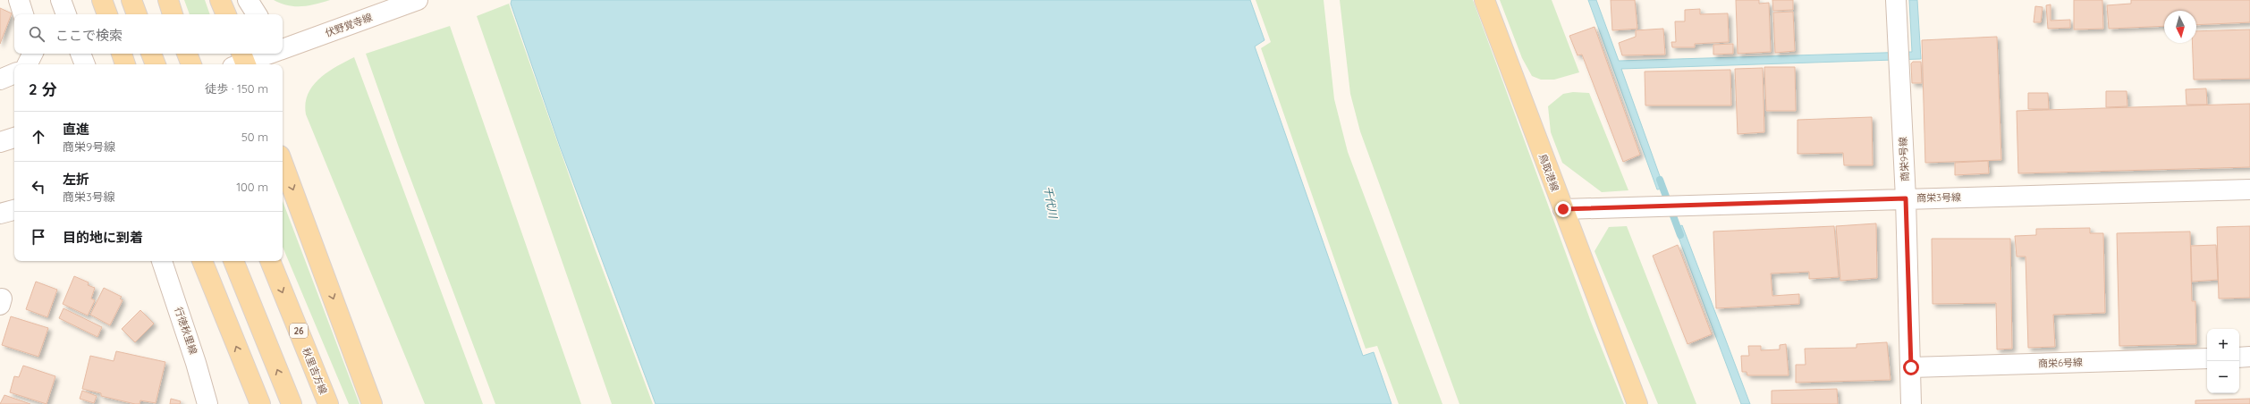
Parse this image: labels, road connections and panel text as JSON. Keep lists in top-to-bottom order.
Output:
{
  "streets": {
    "main road": ["鳥取港線", "26", "秋里吉方線"],
    "street": [
      "伏野覚寺線",
      "商栄9号線",
      "商栄3号線",
      "行徳秋里線",
      "商栄6号線"
    ]
  },
  "crossings": [
    ["商栄9号線", "商栄3号線"],
    ["商栄9号線", "商栄6号線"],
    ["鳥取港線", "商栄3号線"]
  ],
  "water": ["千代川"],
  "north": "bottom",
  "page": {
    "search": "ここで検索",
    "heading": ["2 分", "徒歩 · 150 m"],
    "list": [
      ["直進", "商栄9号線", "50 m"],
      ["左折", "商栄3号線", "100 m"],
      "目的地に到着"
    ],
    "map_buttons": ["+", "−"]
  }
}
